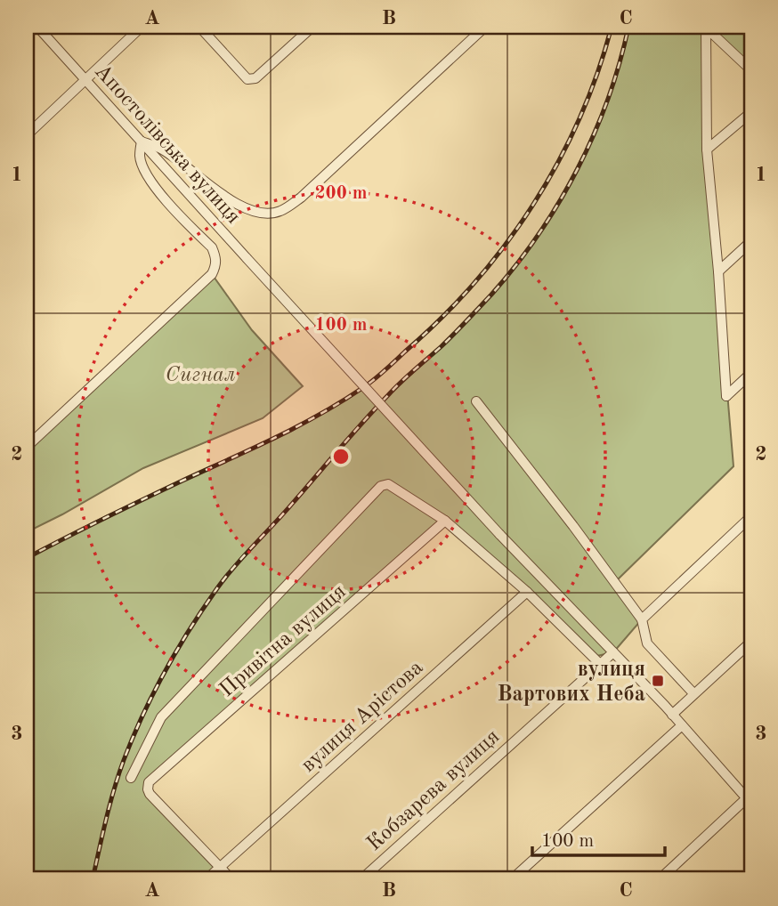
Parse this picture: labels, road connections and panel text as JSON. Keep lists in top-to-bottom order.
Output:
{
  "streets": {
    "street": [
      "Апостолівська вулиця",
      "Привітна вулиця",
      "вулиця Арістова",
      "Кобзарева вулиця"
    ]
  },
  "crossings": [
    ["Апостолівська вулиця", "Кобзарева вулиця"],
    ["Привітна вулиця", "вулиця Арістова"]
  ],
  "parks": ["Сигнал"],
  "places": {
    "transit": ["вулиця Вартових Неба"]
  },
  "scale_bar": "100 m",
  "grid": {
    "columns": ["A", "B", "C"],
    "rows": ["1", "2", "3"]
  },
  "rings": ["200 m", "100 m"]
}
